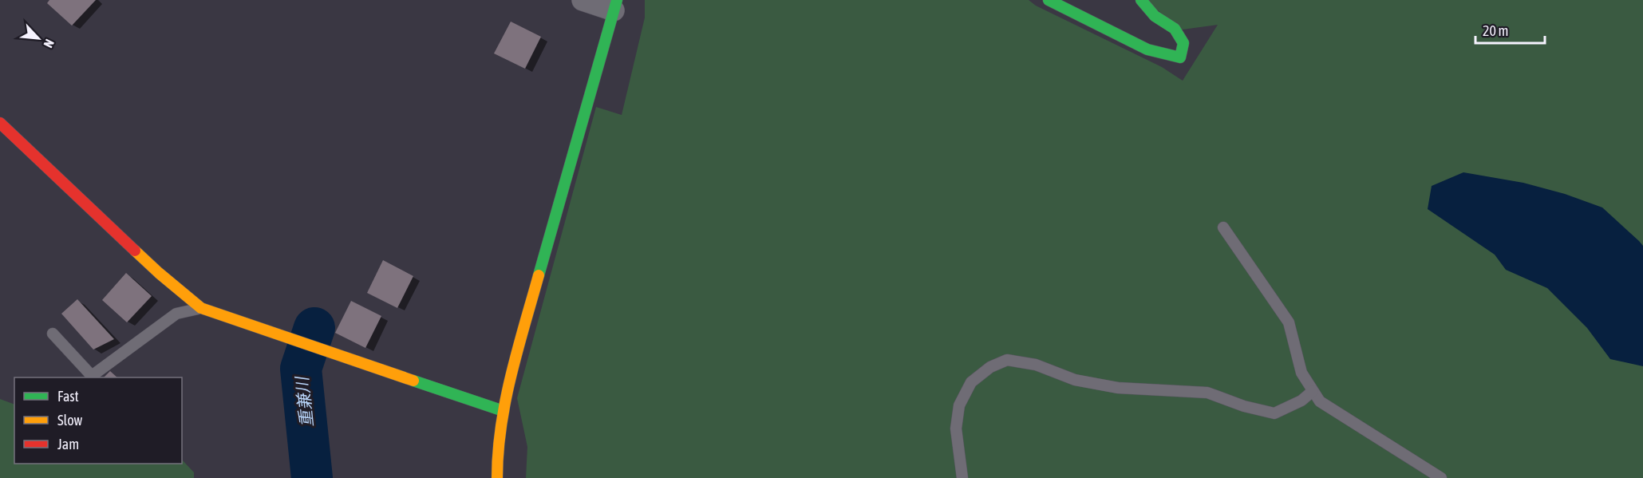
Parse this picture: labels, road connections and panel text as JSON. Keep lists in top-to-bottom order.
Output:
{
  "water": ["重兼川"],
  "legend": ["Fast", "Slow", "Jam"],
  "scale_bar": "20 m",
  "north": "bottom right"
}
